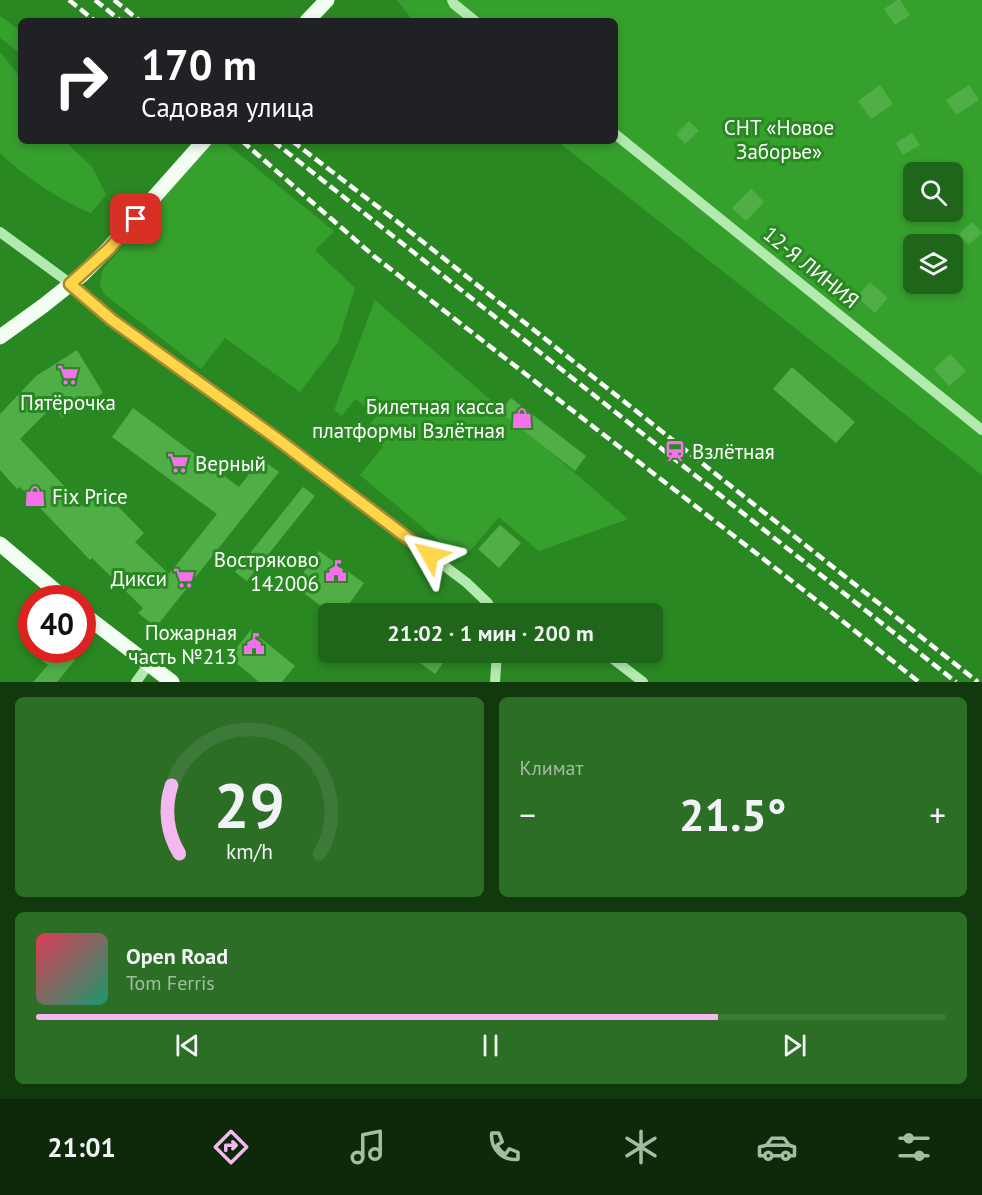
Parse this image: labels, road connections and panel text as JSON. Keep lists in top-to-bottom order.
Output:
{
  "streets": {
    "street": ["12-Я ЛИНИЯ"]
  },
  "parks": ["СНТ «Новое Заборье»"],
  "places": {
    "supermarket": ["Пятёрочка", "Верный", "Дикси"],
    "shop": ["Билетная касса платформы Взлётная", "Fix Price"],
    "station": ["Взлётная"],
    "public building": ["Востряково 142006", "Пожарная часть №213"]
  },
  "page": {
    "turn": ["170 m", "Садовая улица"],
    "limit": "40",
    "trip": "21:02 · 1 мин · 200 m",
    "tile": "Климат",
    "heat": ["−", "21.5°", "+"],
    "song": ["Open Road", "Tom Ferris"],
    "tabs": "21:01",
    "gauge": ["29", "km/h"]
  }
}
